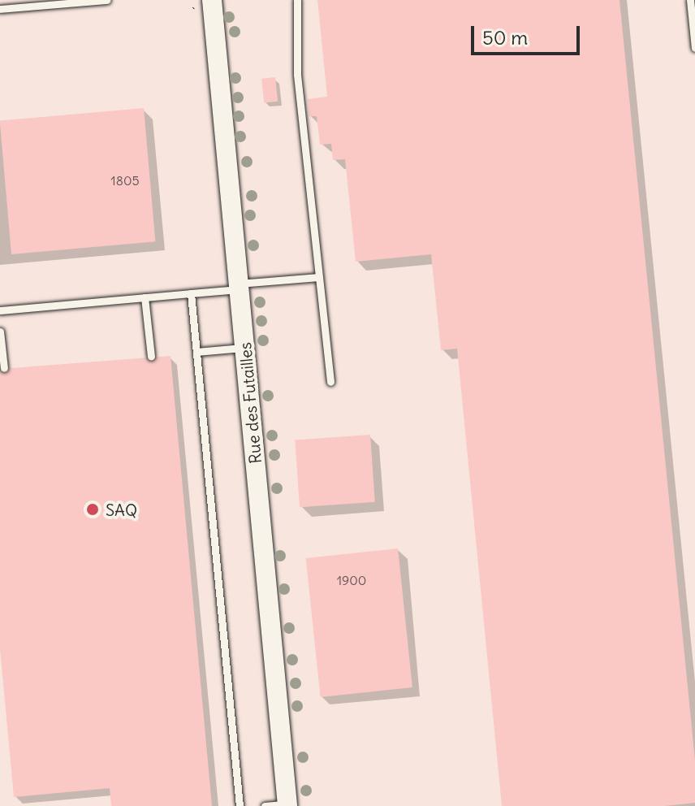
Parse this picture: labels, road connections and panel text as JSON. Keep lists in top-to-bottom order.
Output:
{
  "streets": {
    "street": ["Rue des Futailles"]
  },
  "places": ["SAQ"],
  "house_numbers": ["1805", "1900"],
  "scale_bar": "50 m"
}
